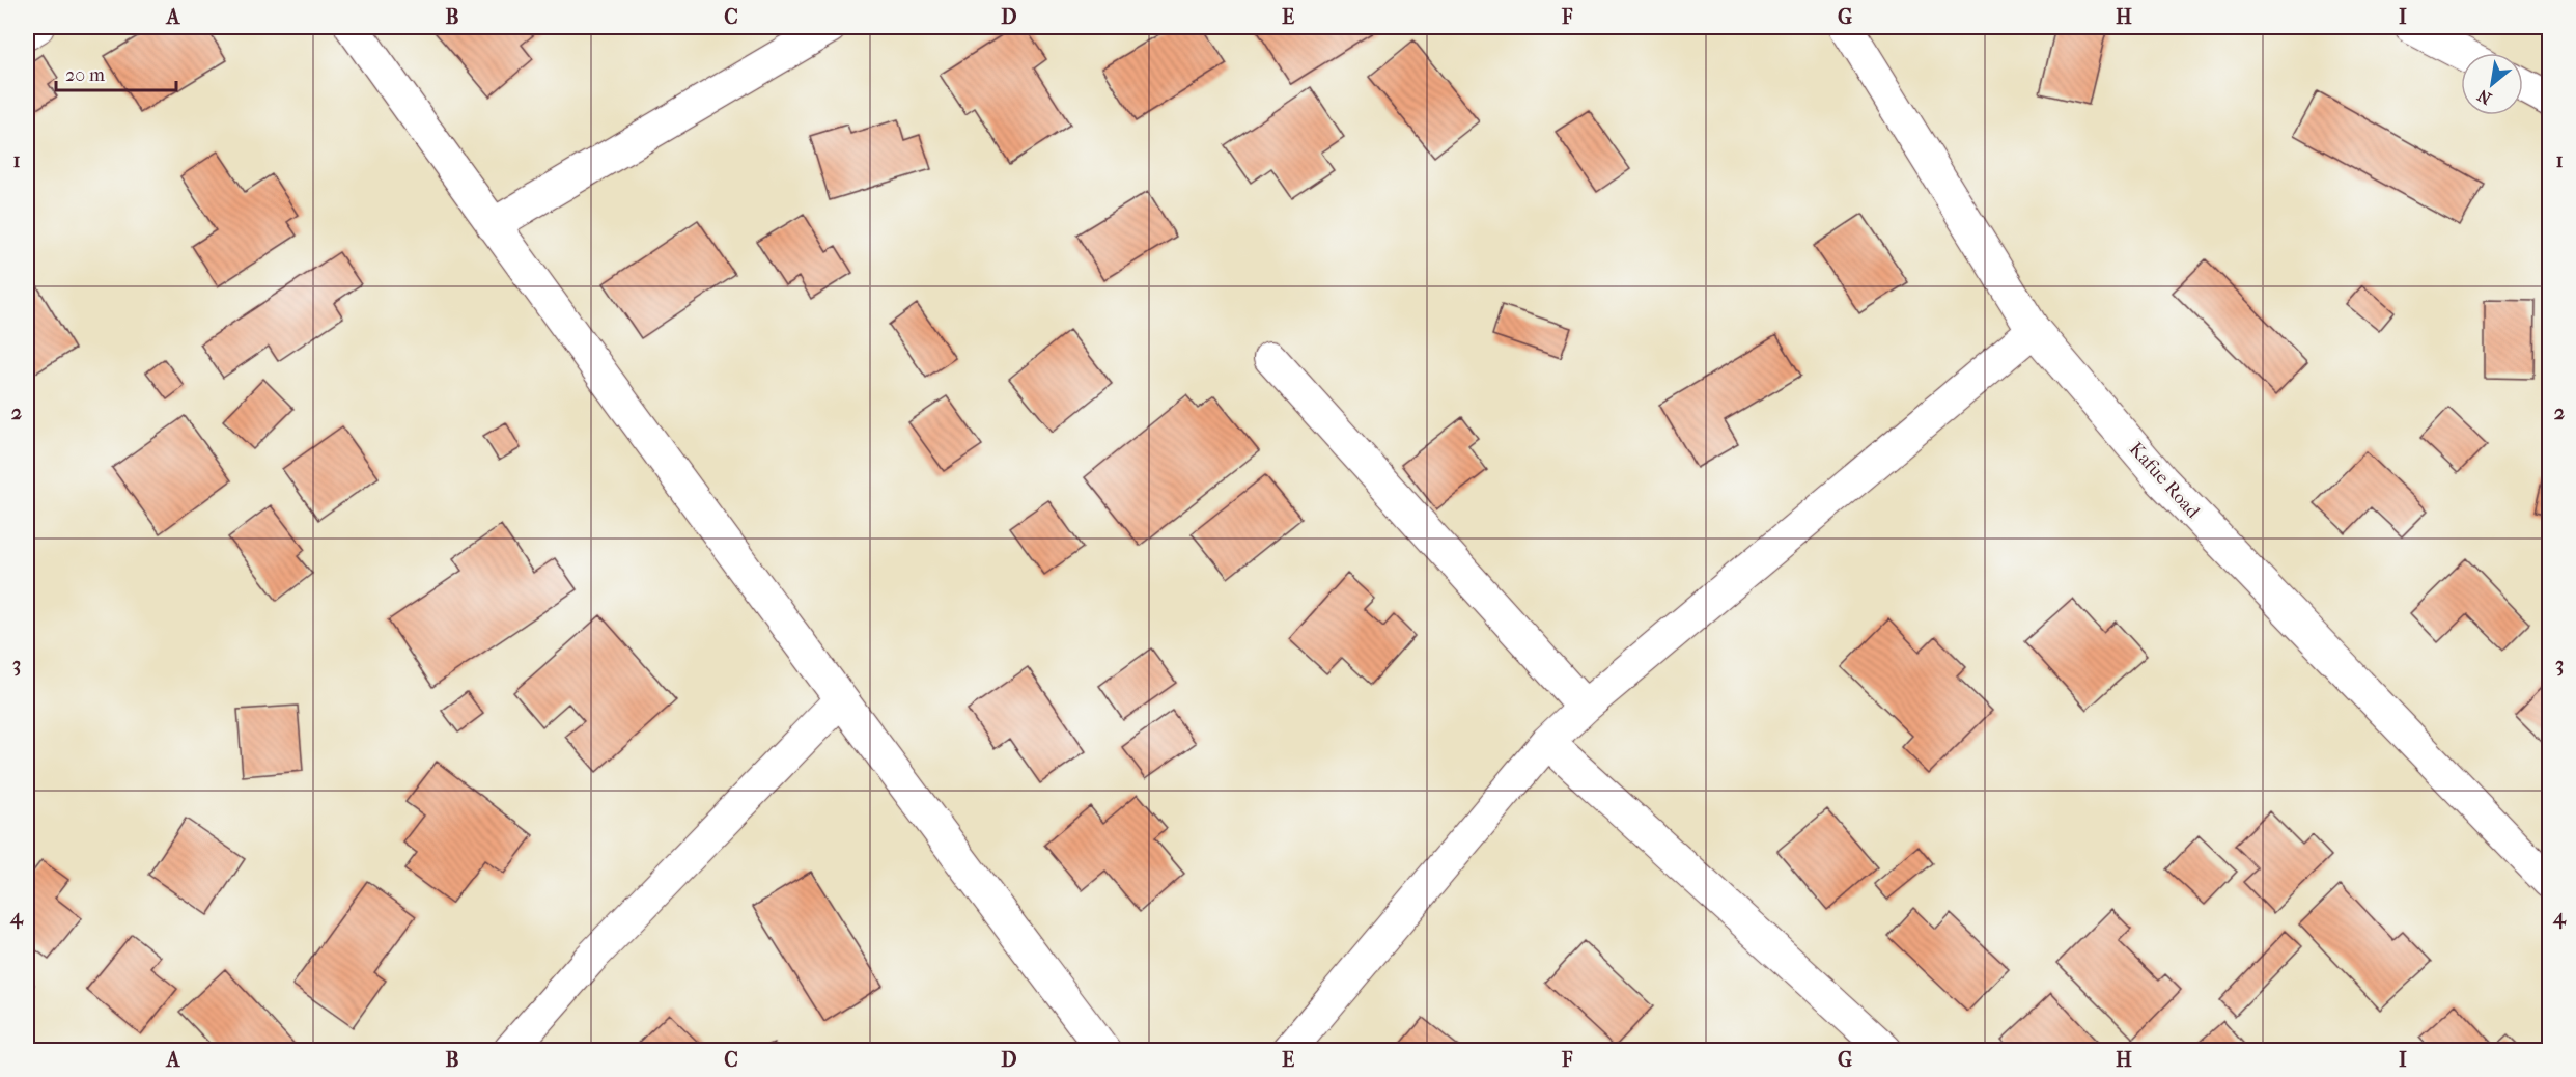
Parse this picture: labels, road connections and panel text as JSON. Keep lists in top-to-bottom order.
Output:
{
  "streets": {
    "street": ["Kafue Road"]
  },
  "scale_bar": "20 m",
  "north": "bottom left",
  "grid": {
    "columns": [
      "A",
      "B",
      "C",
      "D",
      "E",
      "F",
      "G",
      "H",
      "I"
    ],
    "rows": [
      "1",
      "2",
      "3",
      "4"
    ]
  }
}
